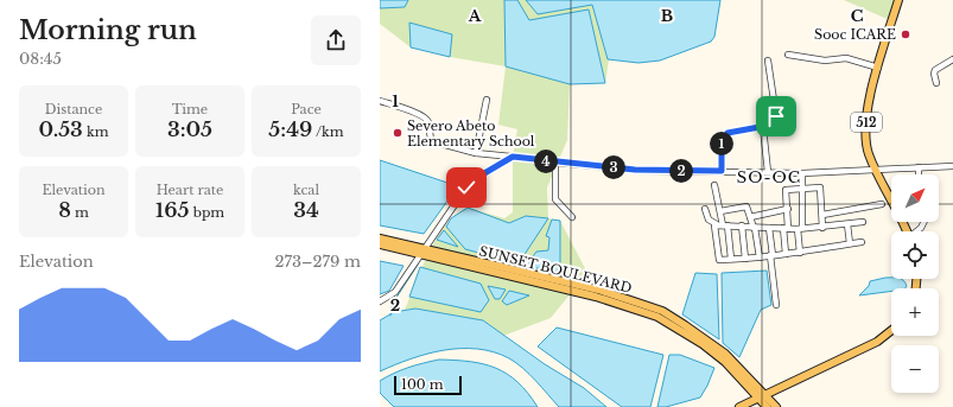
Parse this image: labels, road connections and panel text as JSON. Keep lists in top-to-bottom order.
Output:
{
  "streets": {
    "main road": ["512", "SUNSET BOULEVARD"]
  },
  "districts": ["SO-OC"],
  "places": ["Sooc ICARE", "Severo Abeto Elementary School"],
  "scale_bar": "100 m",
  "north": "top right",
  "page": {
    "heading": ["Morning run", "08:45"],
    "stats": [
      ["Distance", "0.53 km"],
      ["Time", "3:05"],
      ["Pace", "5:49 /km"],
      ["Elevation", "8 m"],
      ["Heart rate", "165 bpm"],
      ["kcal", "34"]
    ],
    "pins": [
      "1",
      "4",
      "3",
      "2"
    ],
    "map_buttons": ["+", "−"],
    "chart": ["Elevation", "273–279 m"],
    "scale": "100 m"
  },
  "grid": {
    "columns": ["A", "B", "C"],
    "rows": ["1", "2"]
  }
}
